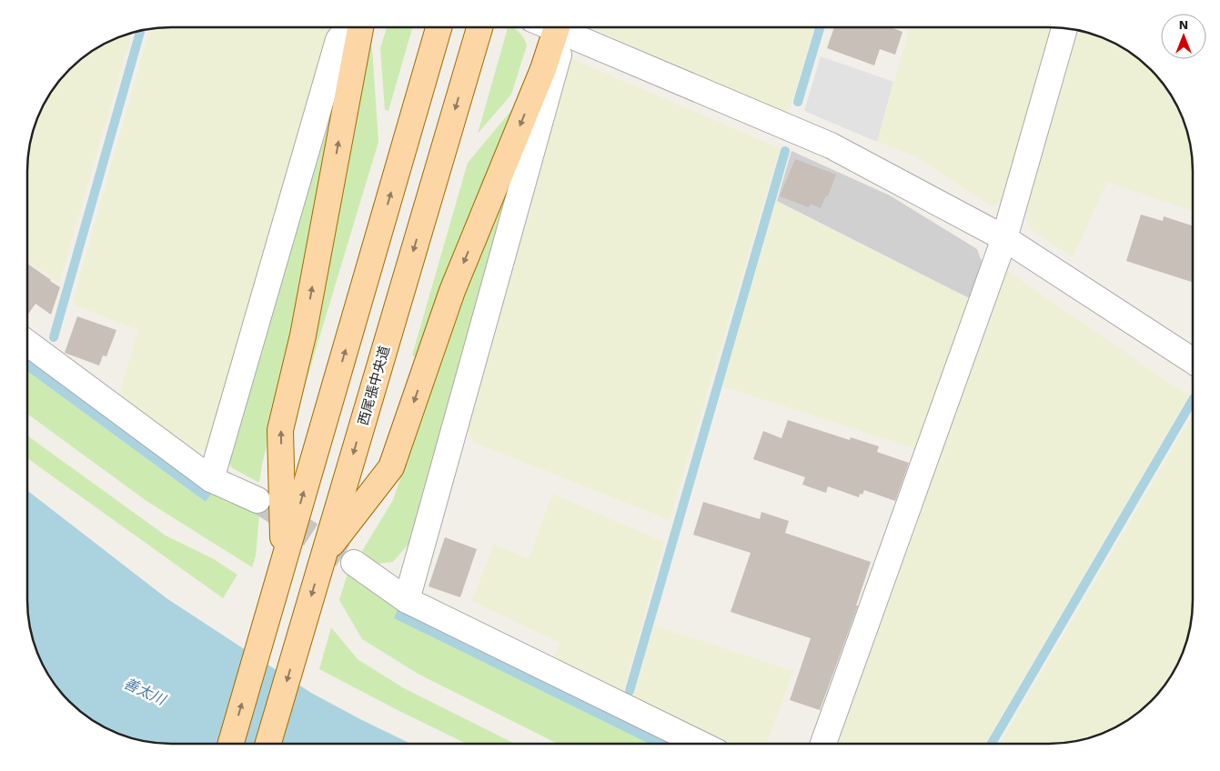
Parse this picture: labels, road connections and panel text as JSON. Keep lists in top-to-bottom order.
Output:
{
  "streets": {
    "main road": ["西尾張中央道"]
  },
  "water": ["善太川"],
  "north": "top"
}
